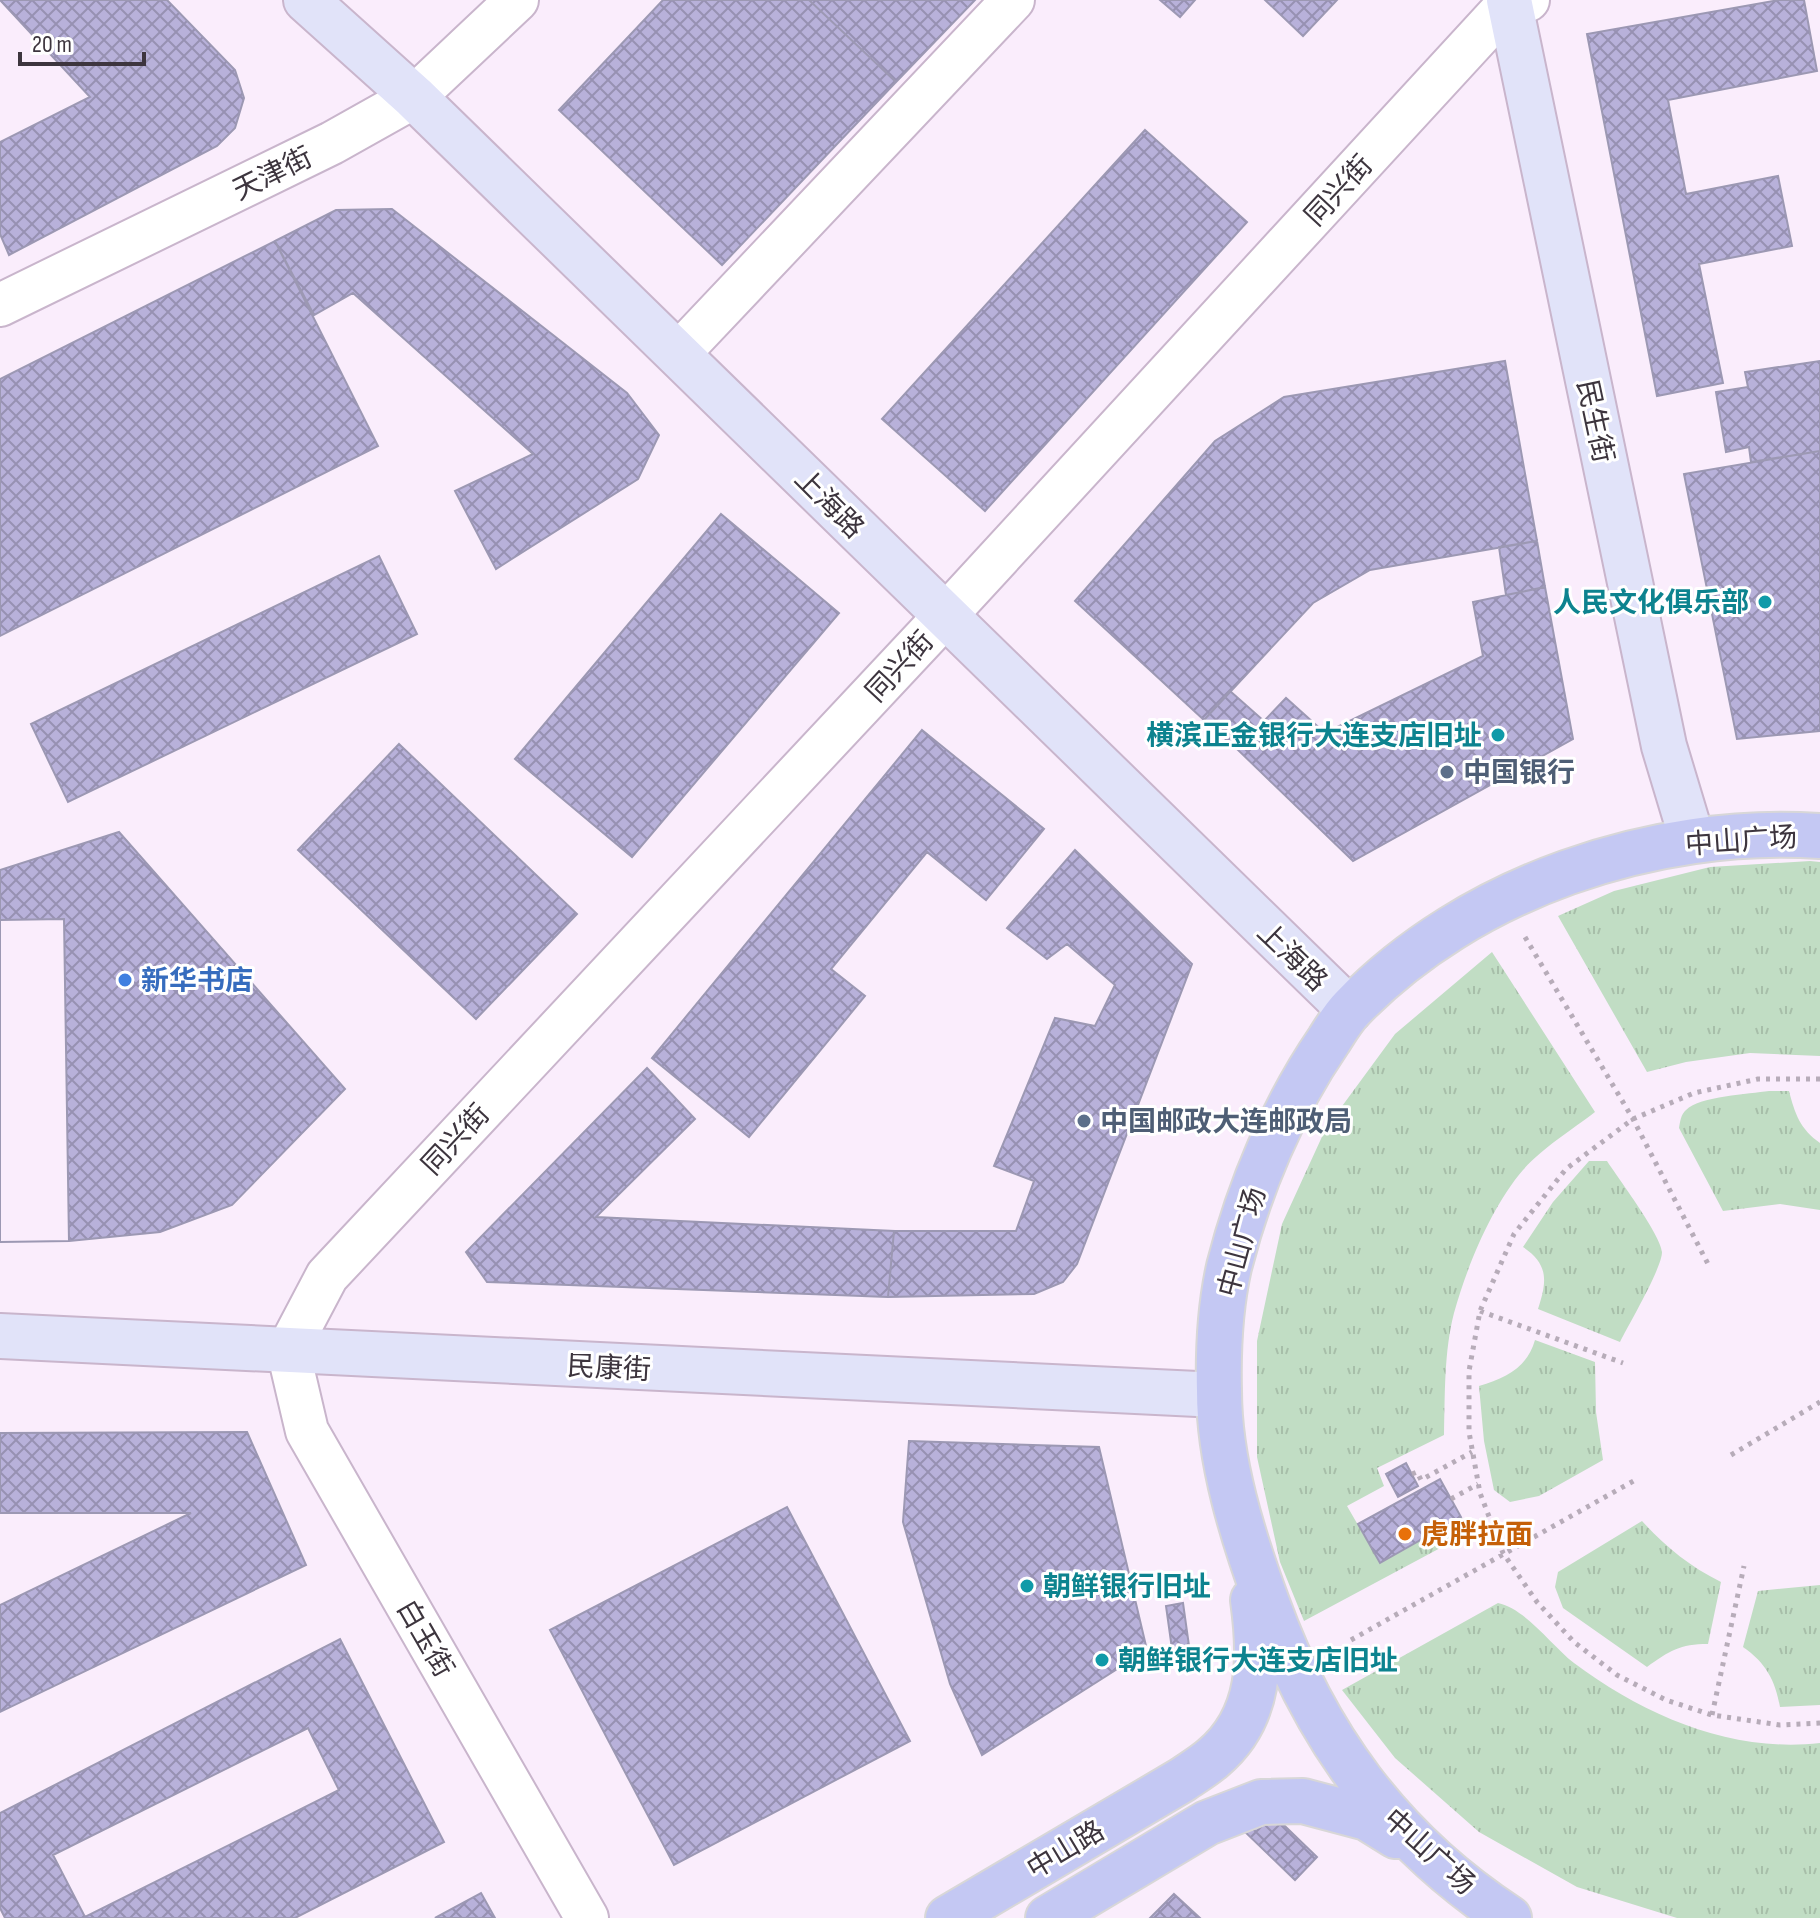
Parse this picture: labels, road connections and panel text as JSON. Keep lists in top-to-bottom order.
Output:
{
  "streets": {
    "main road": [
      "民生街",
      "上海路",
      "中山广场",
      "民康街",
      "中山路"
    ],
    "street": ["天津街", "同兴街", "白玉街"]
  },
  "crossings": [
    ["天津街", "上海路"],
    ["同兴街", "民生街"],
    ["同兴街", "上海路"],
    ["同兴街", "民康街"],
    ["同兴街", "白玉街"],
    ["民生街", "中山广场"],
    ["上海路", "中山广场"],
    ["中山广场", "民康街"],
    ["中山广场", "中山路"],
    ["民康街", "白玉街"]
  ],
  "places": [
    "人民文化俱乐部",
    "横滨正金银行大连支店旧址",
    "中国银行",
    "新华书店",
    "中国邮政大连邮政局",
    "虎胖拉面",
    "朝鲜银行旧址",
    "朝鲜银行大连支店旧址"
  ],
  "scale_bar": "20 m"
}
